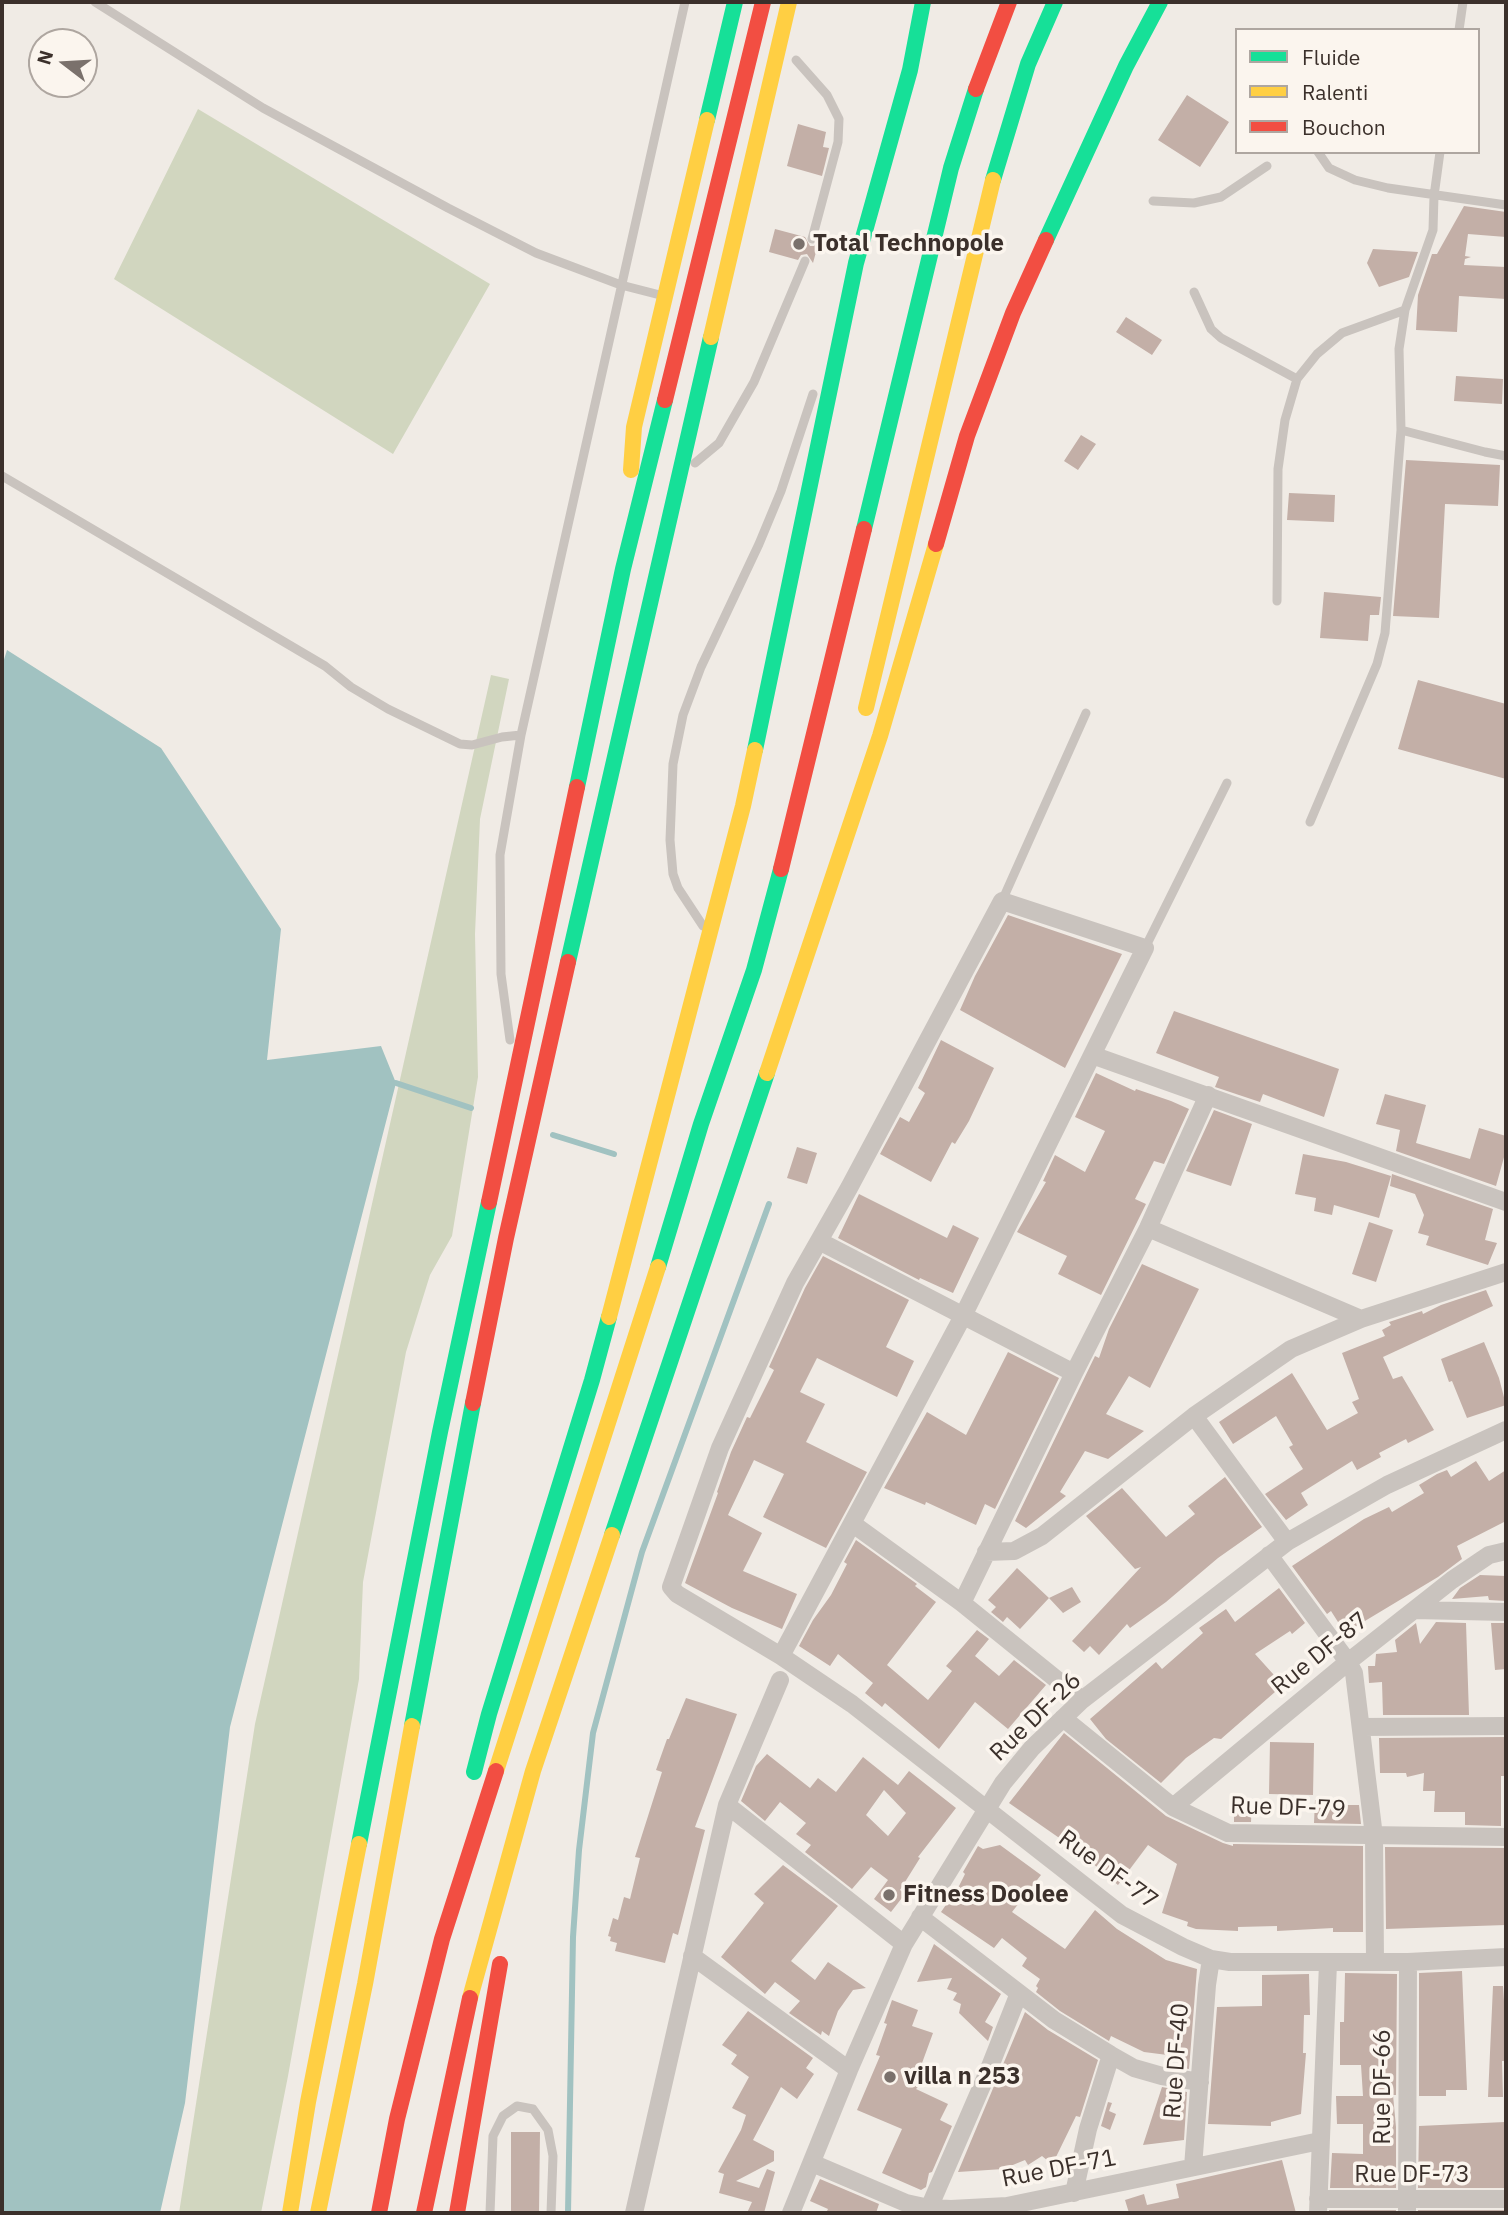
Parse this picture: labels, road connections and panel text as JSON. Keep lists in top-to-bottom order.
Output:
{
  "streets": {
    "street": [
      "Rue DF-87",
      "Rue DF-26",
      "Rue DF-79",
      "Rue DF-77",
      "Rue DF-40",
      "Rue DF-66",
      "Rue DF-71",
      "Rue DF-73"
    ]
  },
  "crossings": [
    ["Rue DF-87", "Rue DF-79"],
    ["Rue DF-26", "Rue DF-79"],
    ["Rue DF-26", "Rue DF-77"],
    ["Rue DF-26", "Rue DF-71"],
    ["Rue DF-77", "Rue DF-40"],
    ["Rue DF-77", "Rue DF-66"],
    ["Rue DF-40", "Rue DF-71"],
    ["Rue DF-66", "Rue DF-73"]
  ],
  "places": ["Total Technopole", "Fitness Doolee", "villa n 253"],
  "legend": ["Fluide", "Ralenti", "Bouchon"],
  "north": "left"
}
